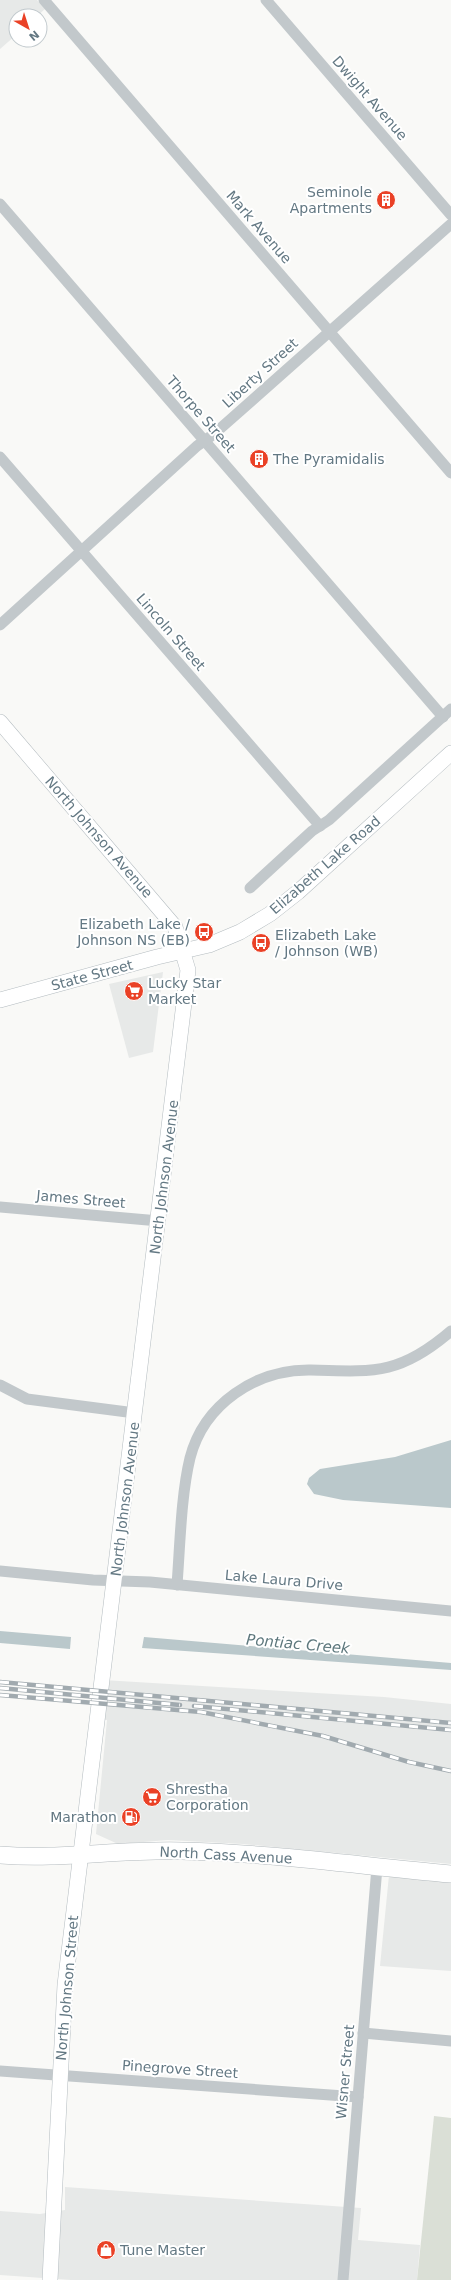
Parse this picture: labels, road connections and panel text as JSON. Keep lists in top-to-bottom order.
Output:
{
  "streets": {
    "main road": ["North Cass Avenue"],
    "street": [
      "Dwight Avenue",
      "Mark Avenue",
      "Liberty Street",
      "Thorpe Street",
      "Lincoln Street",
      "North Johnson Avenue",
      "Elizabeth Lake Road",
      "State Street",
      "James Street",
      "Lake Laura Drive",
      "North Johnson Street",
      "Pinegrove Street",
      "Wisner Street"
    ]
  },
  "crossings": [
    ["Mark Avenue", "Liberty Street"],
    ["Liberty Street", "Thorpe Street"],
    ["Liberty Street", "Lincoln Street"],
    ["North Johnson Avenue", "Elizabeth Lake Road"],
    ["North Johnson Avenue", "State Street"],
    ["North Johnson Avenue", "James Street"],
    ["North Johnson Avenue", "Lake Laura Drive"],
    ["North Johnson Avenue", "North Johnson Street"],
    ["Elizabeth Lake Road", "State Street"],
    ["North Cass Avenue", "North Johnson Street"],
    ["North Cass Avenue", "Wisner Street"],
    ["North Johnson Street", "Pinegrove Street"],
    ["Pinegrove Street", "Wisner Street"]
  ],
  "water": ["Pontiac Creek"],
  "places": {
    "building": ["Seminole Apartments", "The Pyramidalis"],
    "bus stop": ["Elizabeth Lake / Johnson NS (EB)", "Elizabeth Lake / Johnson (WB)"],
    "supermarket": ["Lucky Star Market", "Shrestha Corporation"],
    "fuel station": ["Marathon"],
    "shop": ["Tune Master"]
  },
  "north": "bottom right"
}
